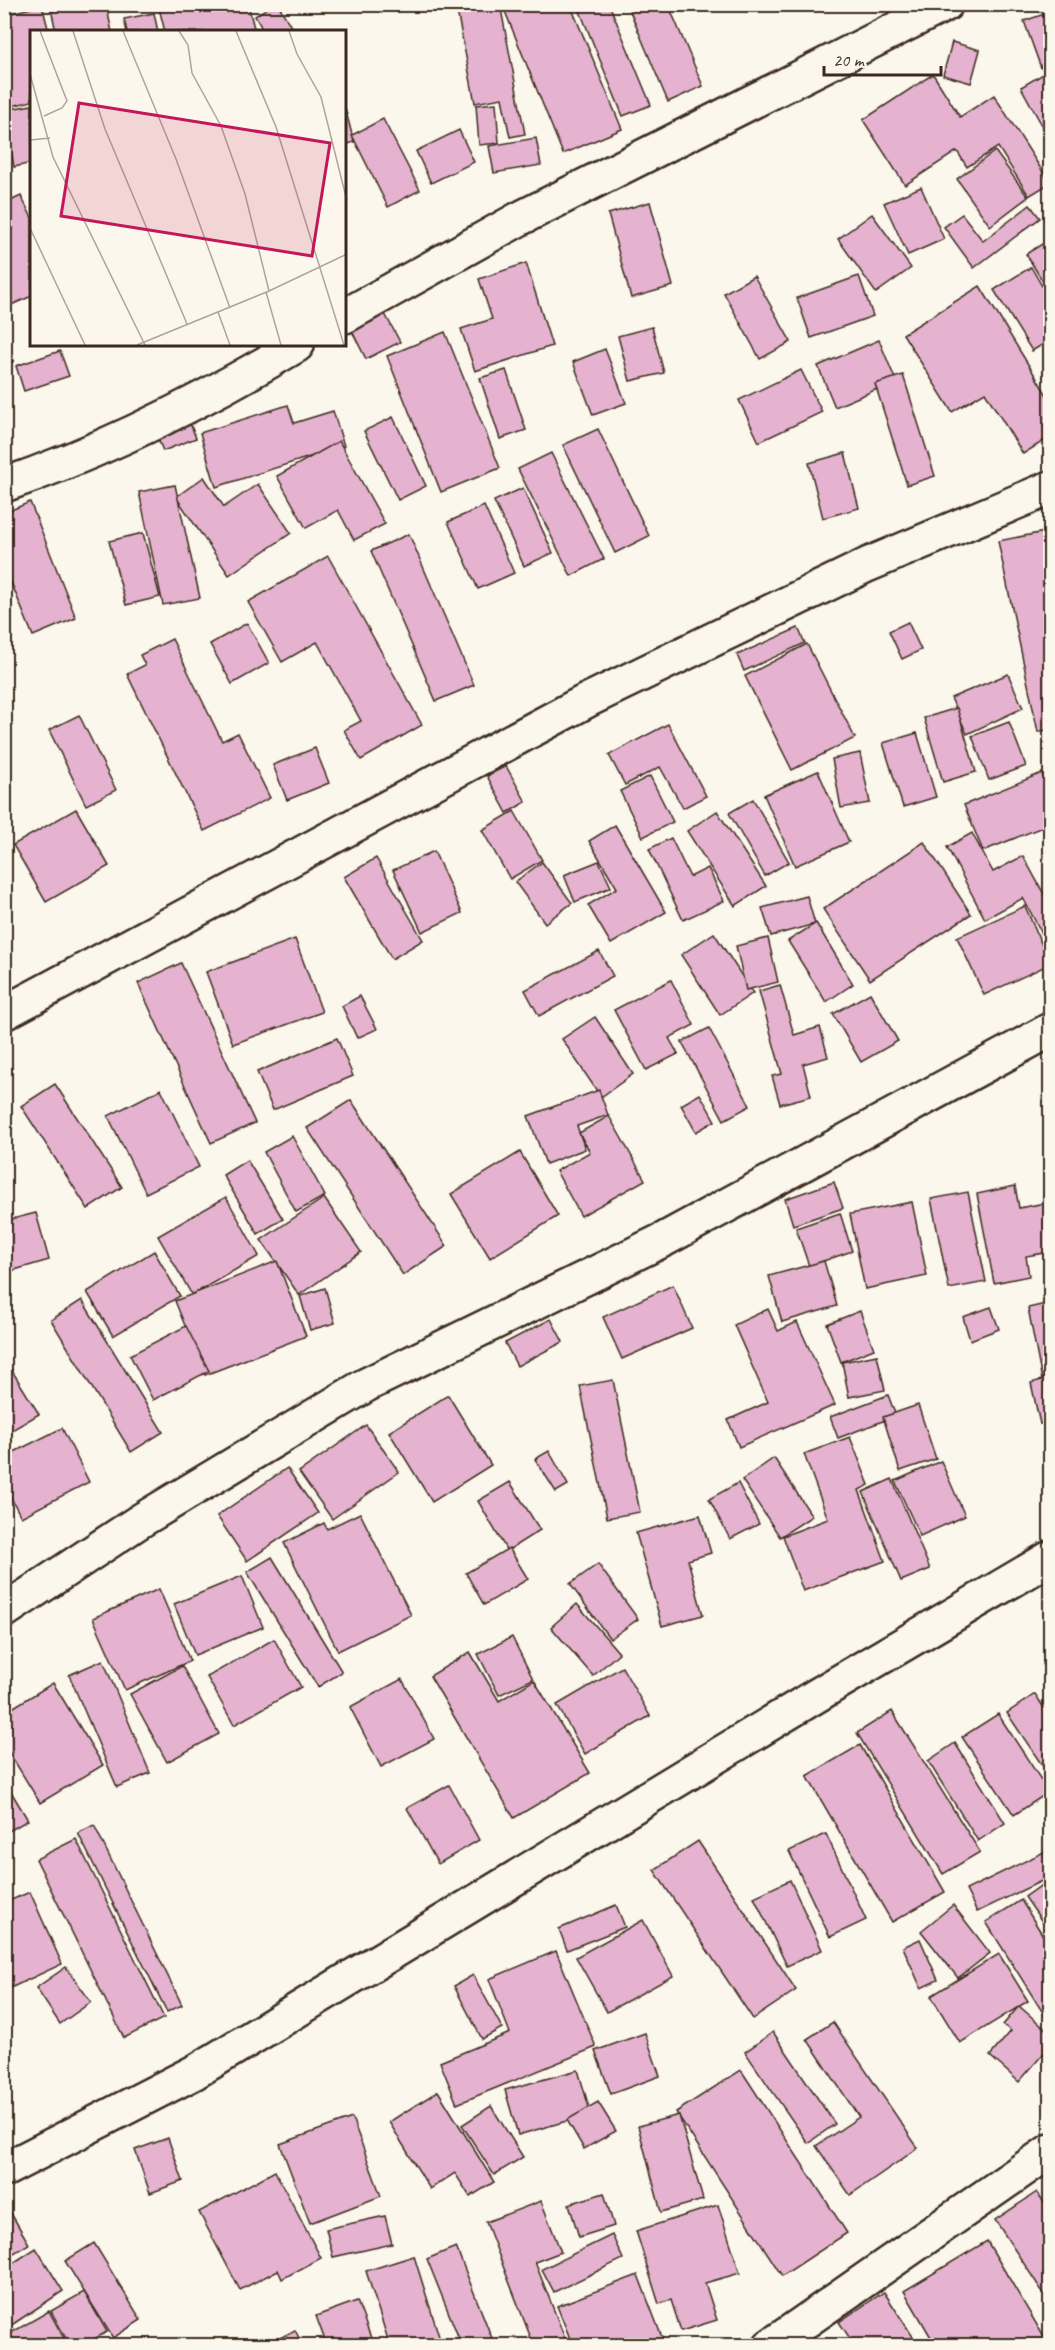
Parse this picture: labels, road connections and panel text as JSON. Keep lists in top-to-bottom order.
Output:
{
  "scale_bar": "20 m"
}
